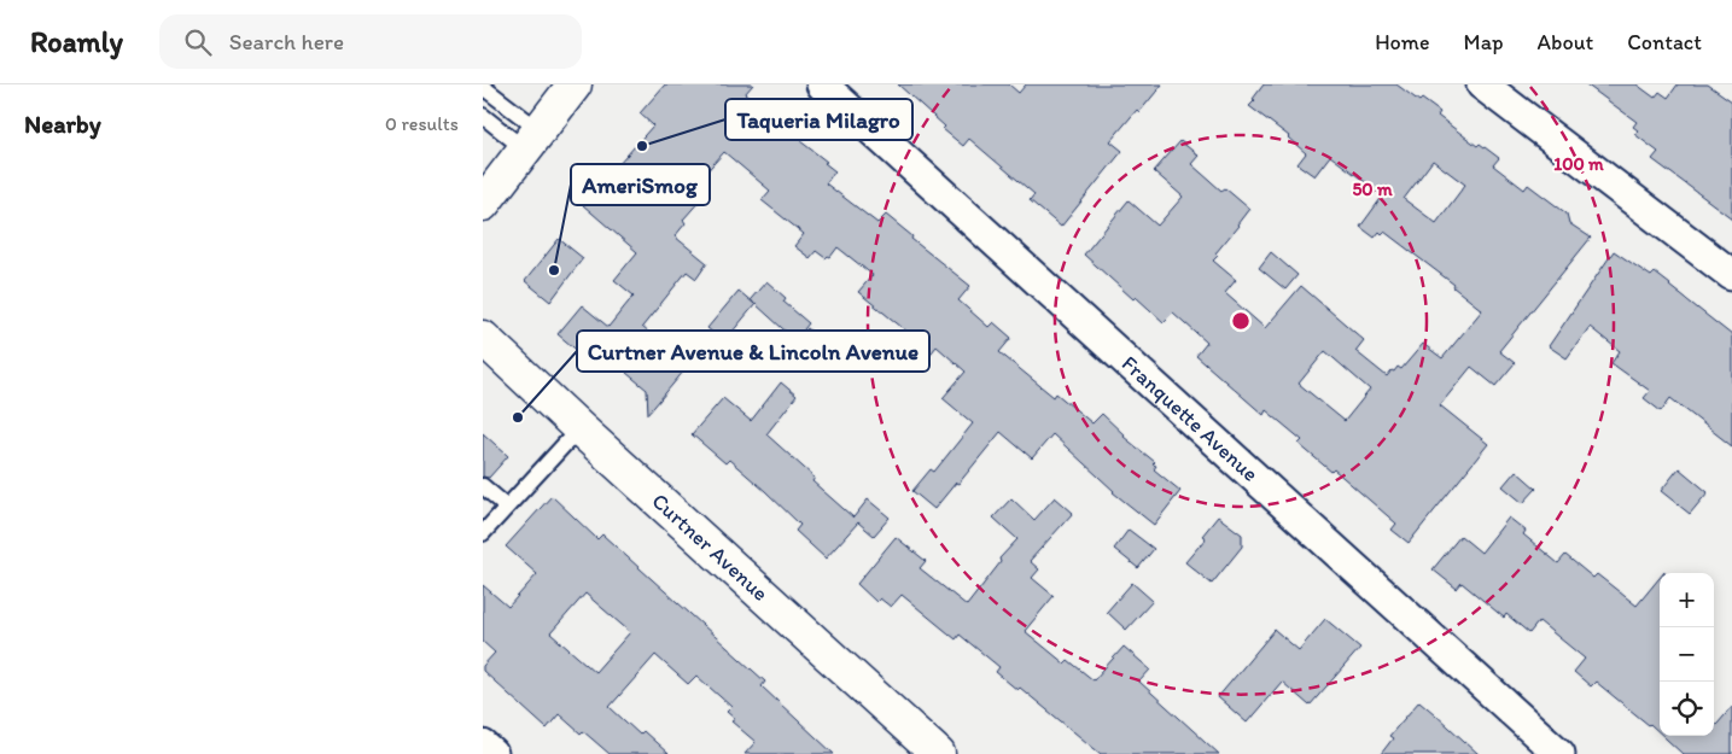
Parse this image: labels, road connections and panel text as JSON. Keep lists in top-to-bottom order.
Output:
{
  "streets": {
    "main road": ["Curtner Avenue"],
    "street": ["Franquette Avenue"]
  },
  "places": ["Taqueria Milagro", "AmeriSmog", "Curtner Avenue & Lincoln Avenue"],
  "page": {
    "header": "Roamly",
    "search": "Search here",
    "nav": [
      "Home",
      "Map",
      "About",
      "Contact"
    ],
    "heading": ["Nearby", "0 results"],
    "map_buttons": ["+", "−"]
  },
  "rings": ["100 m", "50 m"]
}
